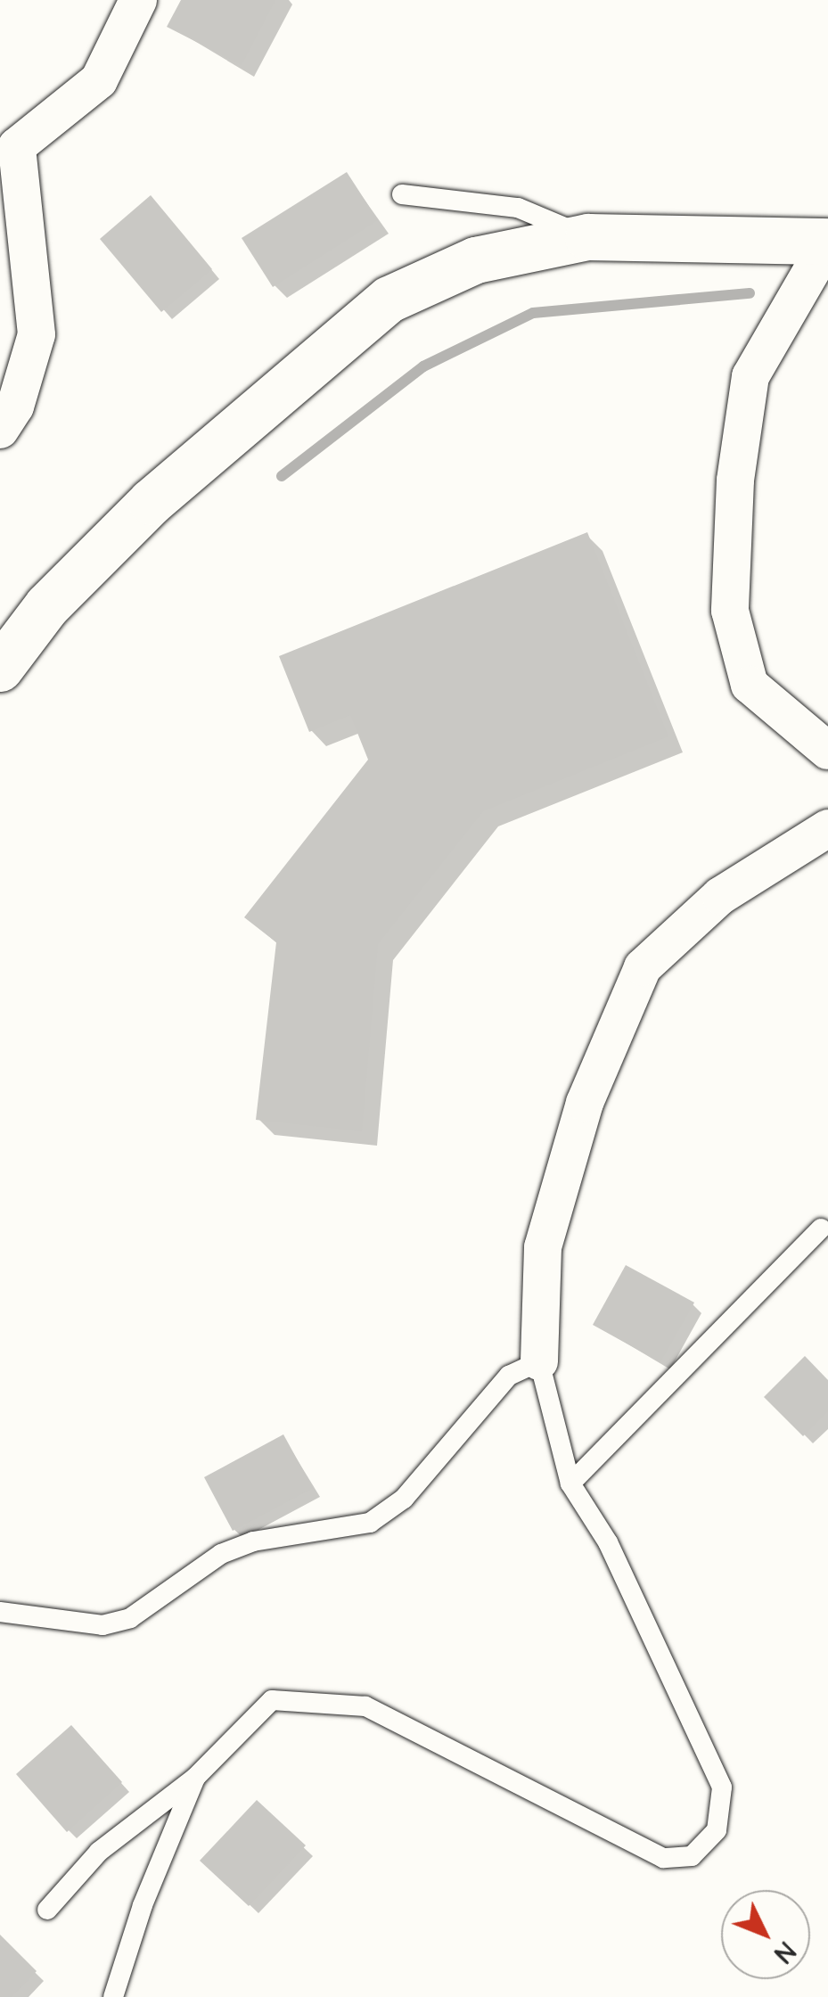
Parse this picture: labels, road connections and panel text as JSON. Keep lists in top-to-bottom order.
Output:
{
  "north": "bottom right"
}
